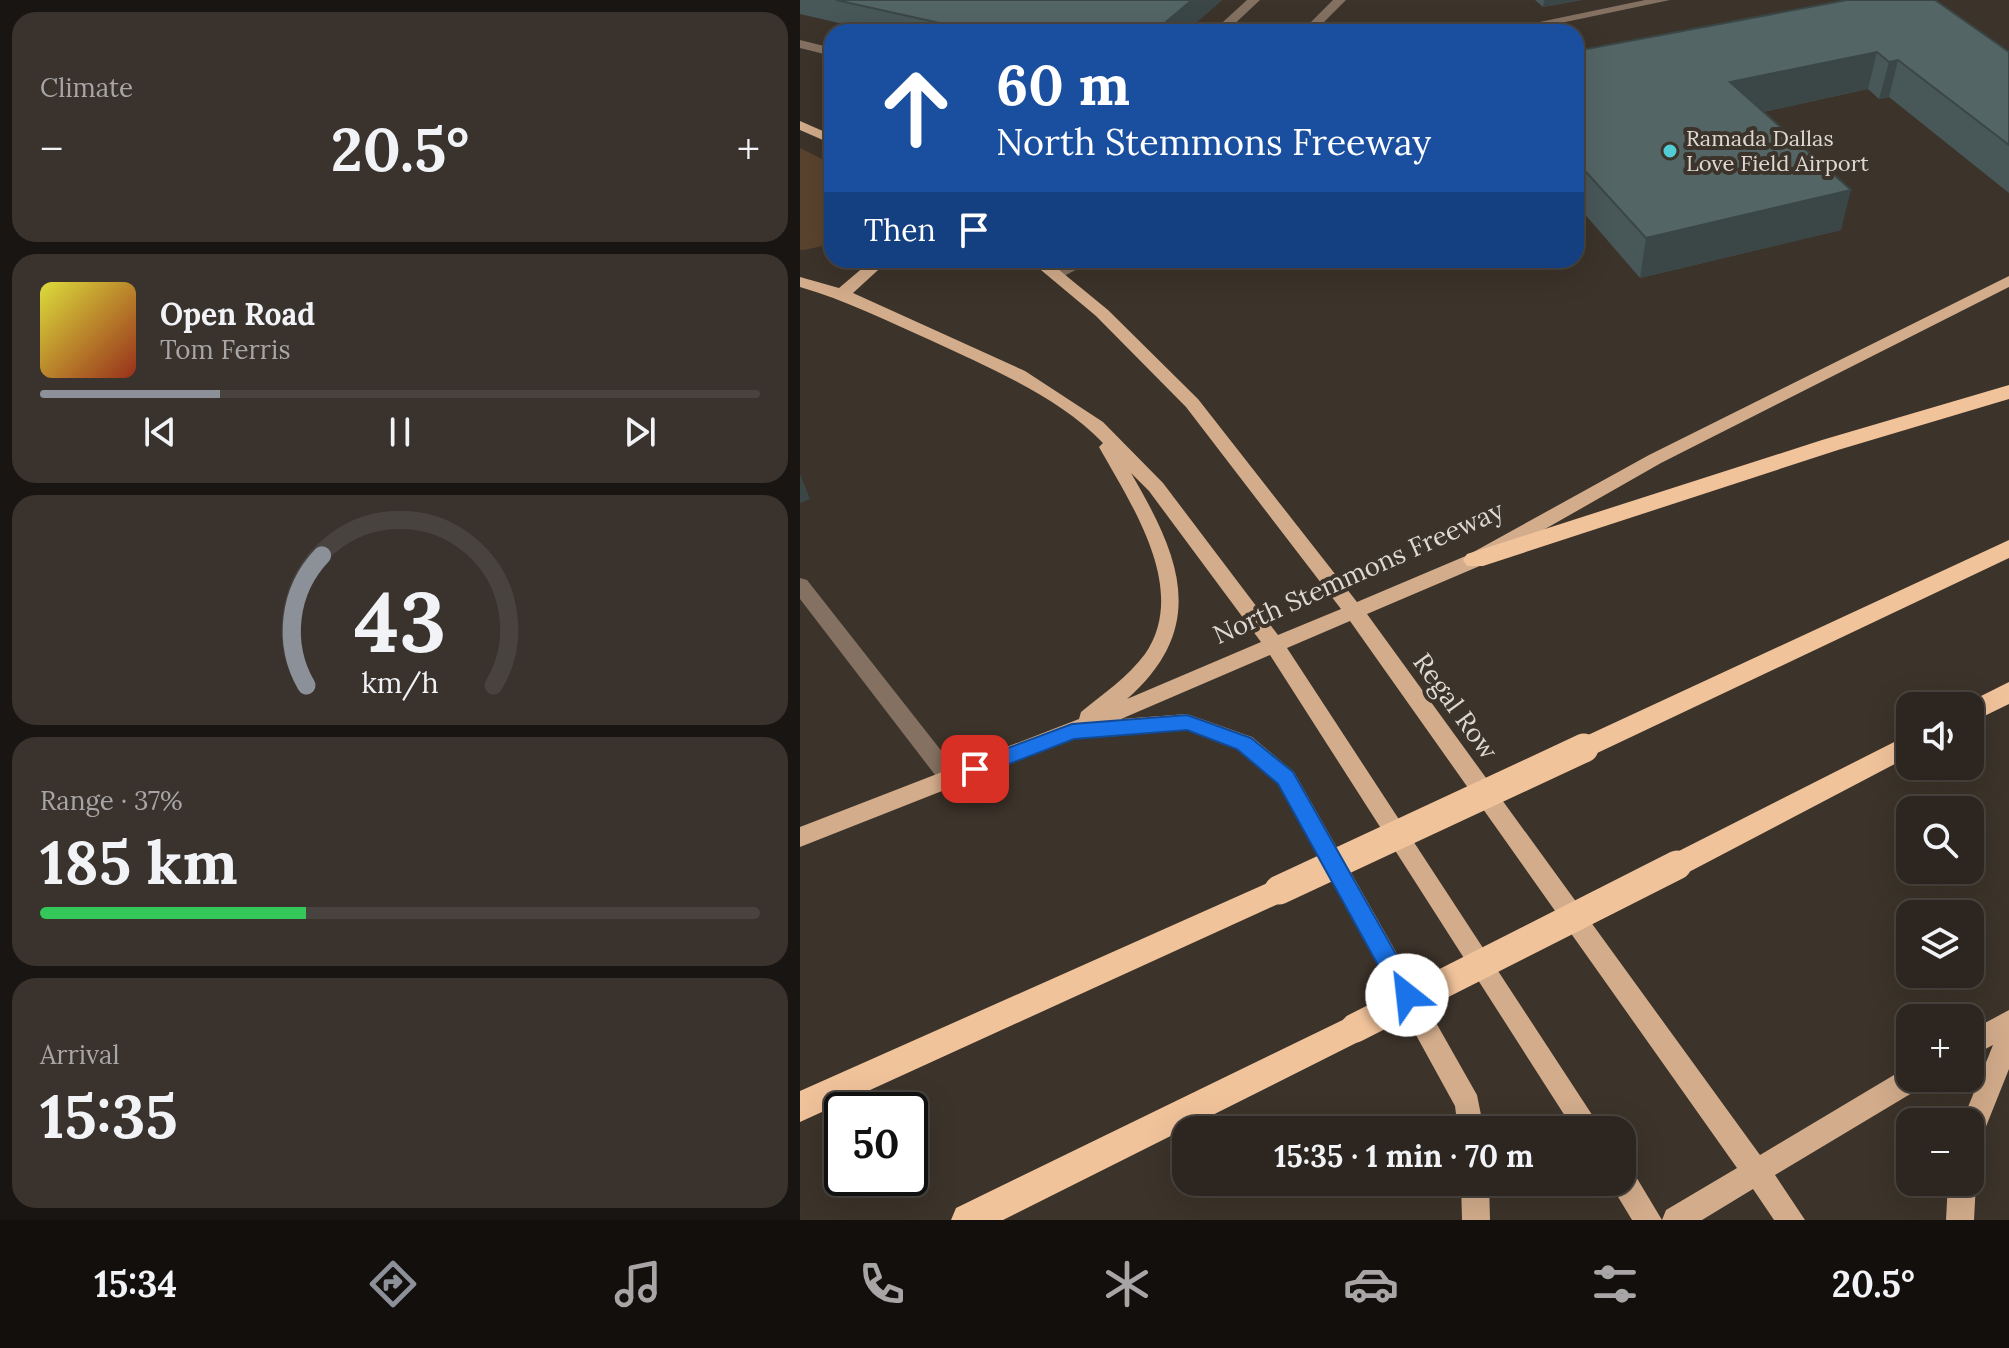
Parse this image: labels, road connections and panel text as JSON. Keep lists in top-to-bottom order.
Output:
{
  "streets": {
    "main road": ["North Stemmons Freeway", "Regal Row"]
  },
  "crossings": [
    ["North Stemmons Freeway", "Regal Row"]
  ],
  "places": ["Ramada Dallas Love Field Airport"],
  "page": {
    "tile": [
      "Climate",
      ["Range · 37%", "185 km"],
      ["Arrival", "15:35"]
    ],
    "turn": ["60 m", "North Stemmons Freeway"],
    "heat": ["−", "20.5°", "+"],
    "then": "Then",
    "song": ["Open Road", "Tom Ferris"],
    "map_buttons": ["+", "−"],
    "limit": "50",
    "trip": "15:35 · 1 min · 70 m",
    "tabs": ["15:34", "20.5°"],
    "gauge": ["43", "km/h"]
  }
}
